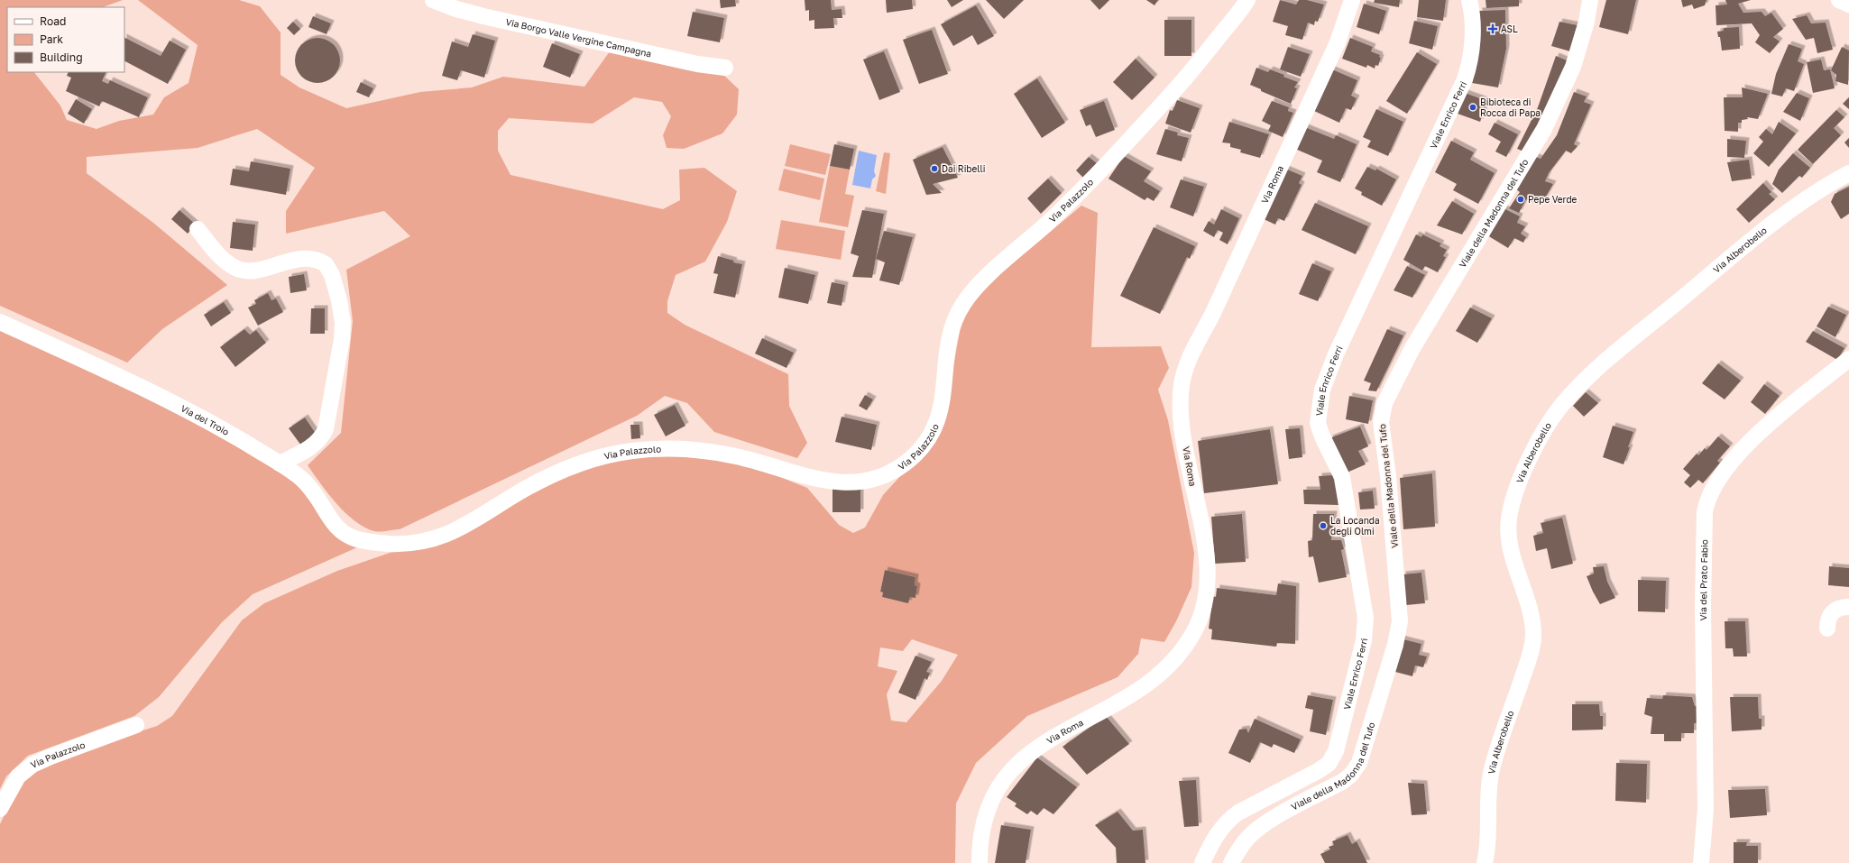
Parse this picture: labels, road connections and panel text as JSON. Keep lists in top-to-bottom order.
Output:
{
  "streets": {
    "street": [
      "Via Borgo Valle Vergine Campagna",
      "Viale Enrico Ferri",
      "Via Roma",
      "Via Palazzolo",
      "Viale della Madonna del Tufo",
      "Via Alberobello",
      "Via del Troio",
      "Via del Prato Fabio"
    ]
  },
  "crossings": [
    ["Via Palazzolo", "Via del Troio"]
  ],
  "places": {
    "health": ["ASL"],
    "other": [
      "Bibioteca di Rocca di Papa",
      "Dai Ribelli",
      "Pepe Verde",
      "La Locanda degli Olmi"
    ]
  },
  "legend": ["Road", "Park", "Building"]
}
